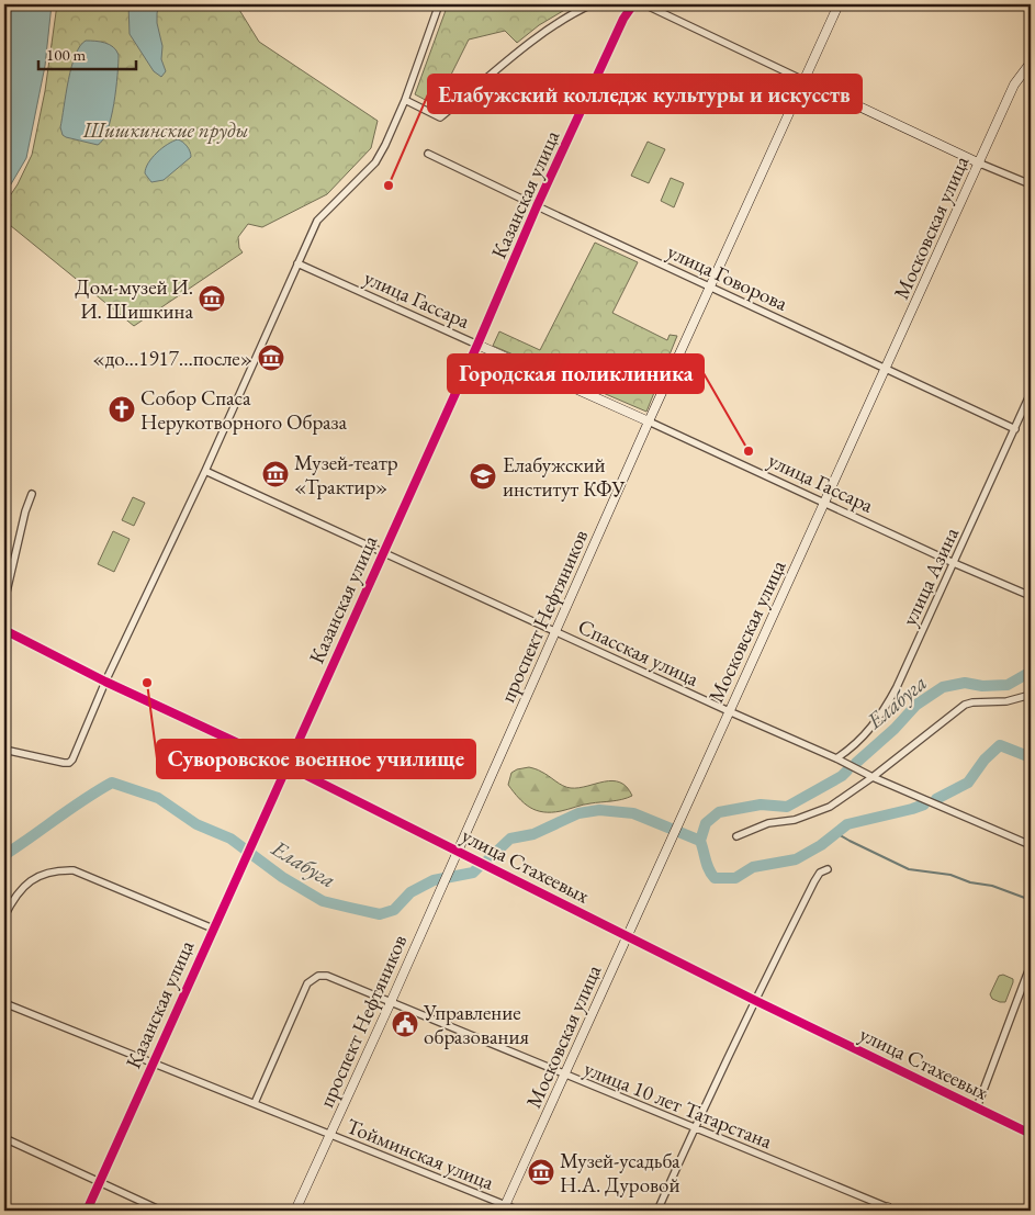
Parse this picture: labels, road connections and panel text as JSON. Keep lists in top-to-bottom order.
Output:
{
  "streets": {
    "main road": [
      "Казанская улица",
      "Московская улица",
      "улица Гассара",
      "проспект Нефтяников"
    ],
    "street": [
      "улица Говорова",
      "улица Азина",
      "Спасская улица",
      "улица Стахеевых",
      "улица 10 лет Татарстана",
      "Тойминская улица"
    ]
  },
  "crossings": [
    ["Казанская улица", "улица Говорова"],
    ["Казанская улица", "улица Гассара"],
    ["Казанская улица", "Спасская улица"],
    ["Казанская улица", "улица Стахеевых"],
    ["Казанская улица", "Тойминская улица"],
    ["Московская улица", "улица Говорова"],
    ["Московская улица", "улица Гассара"],
    ["Московская улица", "Спасская улица"],
    ["Московская улица", "улица Стахеевых"],
    ["Московская улица", "улица 10 лет Татарстана"],
    ["Московская улица", "Тойминская улица"],
    ["улица Говорова", "улица Азина"],
    ["улица Говорова", "проспект Нефтяников"],
    ["улица Гассара", "улица Азина"],
    ["улица Гассара", "проспект Нефтяников"],
    ["улица Азина", "Спасская улица"],
    ["проспект Нефтяников", "Спасская улица"],
    ["проспект Нефтяников", "улица Стахеевых"],
    ["проспект Нефтяников", "улица 10 лет Татарстана"],
    ["проспект Нефтяников", "Тойминская улица"],
    ["улица 10 лет Татарстана", "Тойминская улица"]
  ],
  "water": ["Елабуга"],
  "parks": ["Шишкинские пруды"],
  "places": {
    "other": ["Елабужский колледж культуры и искусств", "Городская поликлиника", "Суворовское военное училище"],
    "museum": [
      "Дом-музей И. И. Шишкина",
      "«до...1917...после»",
      "Музей-театр «Трактир»",
      "Музей-усадьба Н.А. Дуровой"
    ],
    "church": ["Собор Спаса Нерукотворного Образа"],
    "school or university": ["Елабужский институт КФУ"],
    "public building": ["Управление образования"]
  },
  "scale_bar": "100 m"
}
